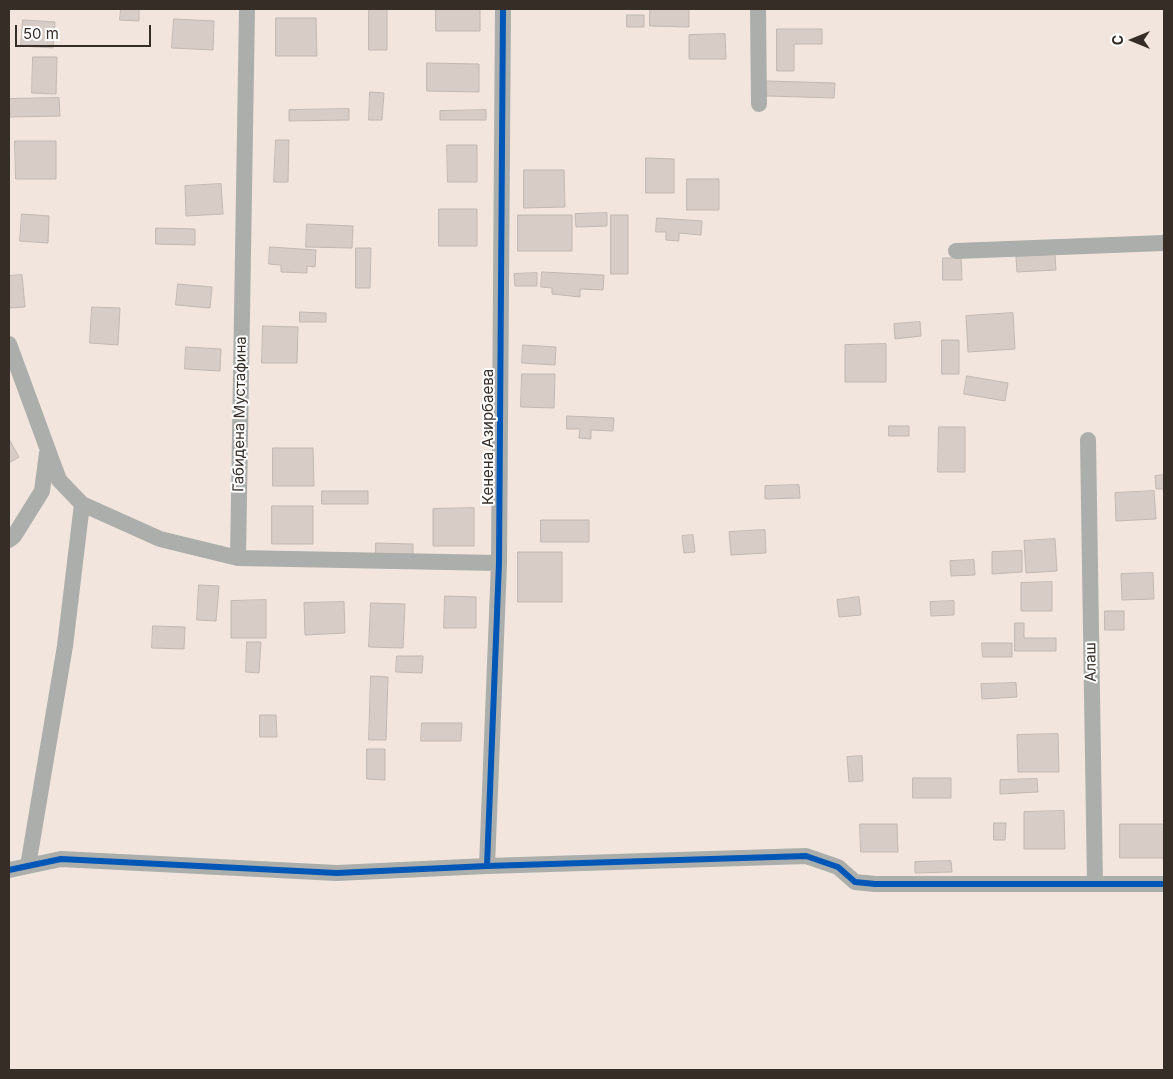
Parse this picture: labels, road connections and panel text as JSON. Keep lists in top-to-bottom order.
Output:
{
  "streets": {
    "street": ["Габидена Мустафина", "Кенена Азирбаева", "Алаш"]
  },
  "scale_bar": "50 m",
  "north": "left"
}
